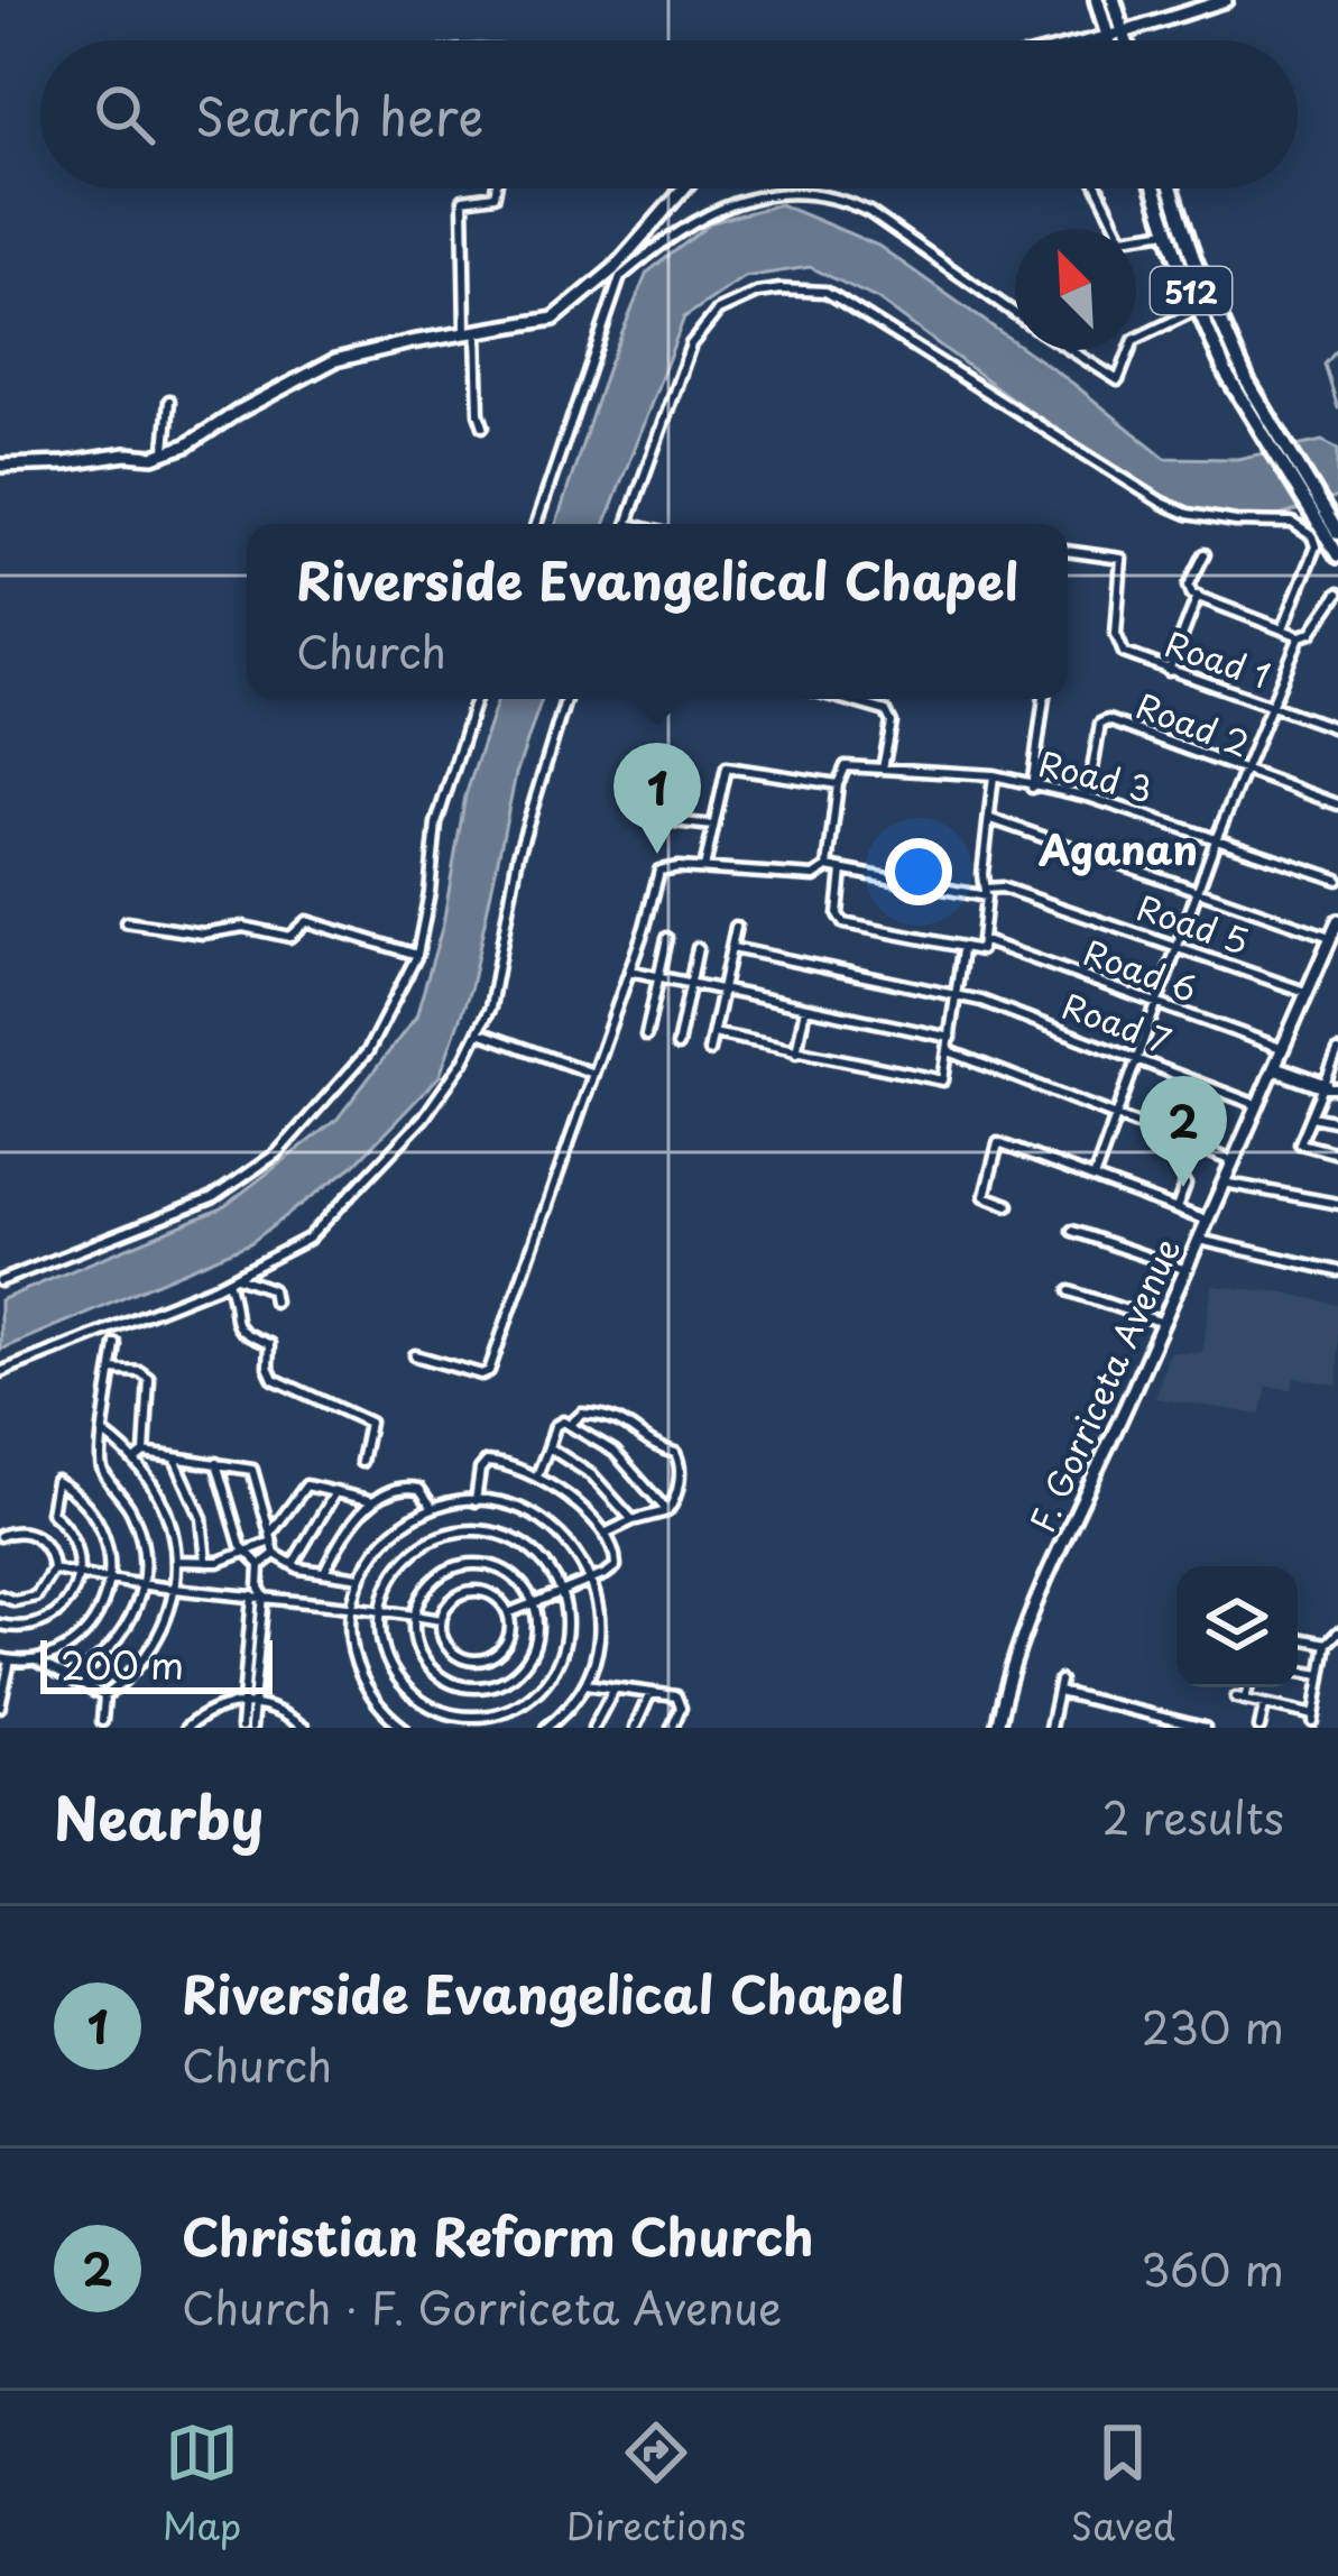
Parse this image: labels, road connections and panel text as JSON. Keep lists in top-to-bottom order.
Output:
{
  "streets": {
    "main road": ["512"],
    "street": [
      "Road 1",
      "Road 2",
      "Road 3",
      "Road 5",
      "Road 6",
      "Road 7",
      "F. Gorriceta Avenue"
    ]
  },
  "crossings": [
    ["Road 2", "Road 3"],
    ["Road 5", "F. Gorriceta Avenue"],
    ["Road 6", "F. Gorriceta Avenue"],
    ["Road 7", "F. Gorriceta Avenue"]
  ],
  "districts": ["Aganan"],
  "scale_bar": "200 m",
  "north": "top left",
  "page": {
    "search": "Search here",
    "popup": ["Riverside Evangelical Chapel", "Church"],
    "pins": ["1", "2"],
    "scale": "200 m",
    "heading": ["Nearby", "2 results"],
    "list": [
      {
        "mark": "1",
        "name": "Riverside Evangelical Chapel",
        "note": "Church",
        "value": "230 m"
      },
      {
        "mark": "2",
        "name": "Christian Reform Church",
        "note": "Church · F. Gorriceta Avenue",
        "value": "360 m"
      }
    ],
    "nav": ["Map", "Directions", "Saved"]
  }
}
